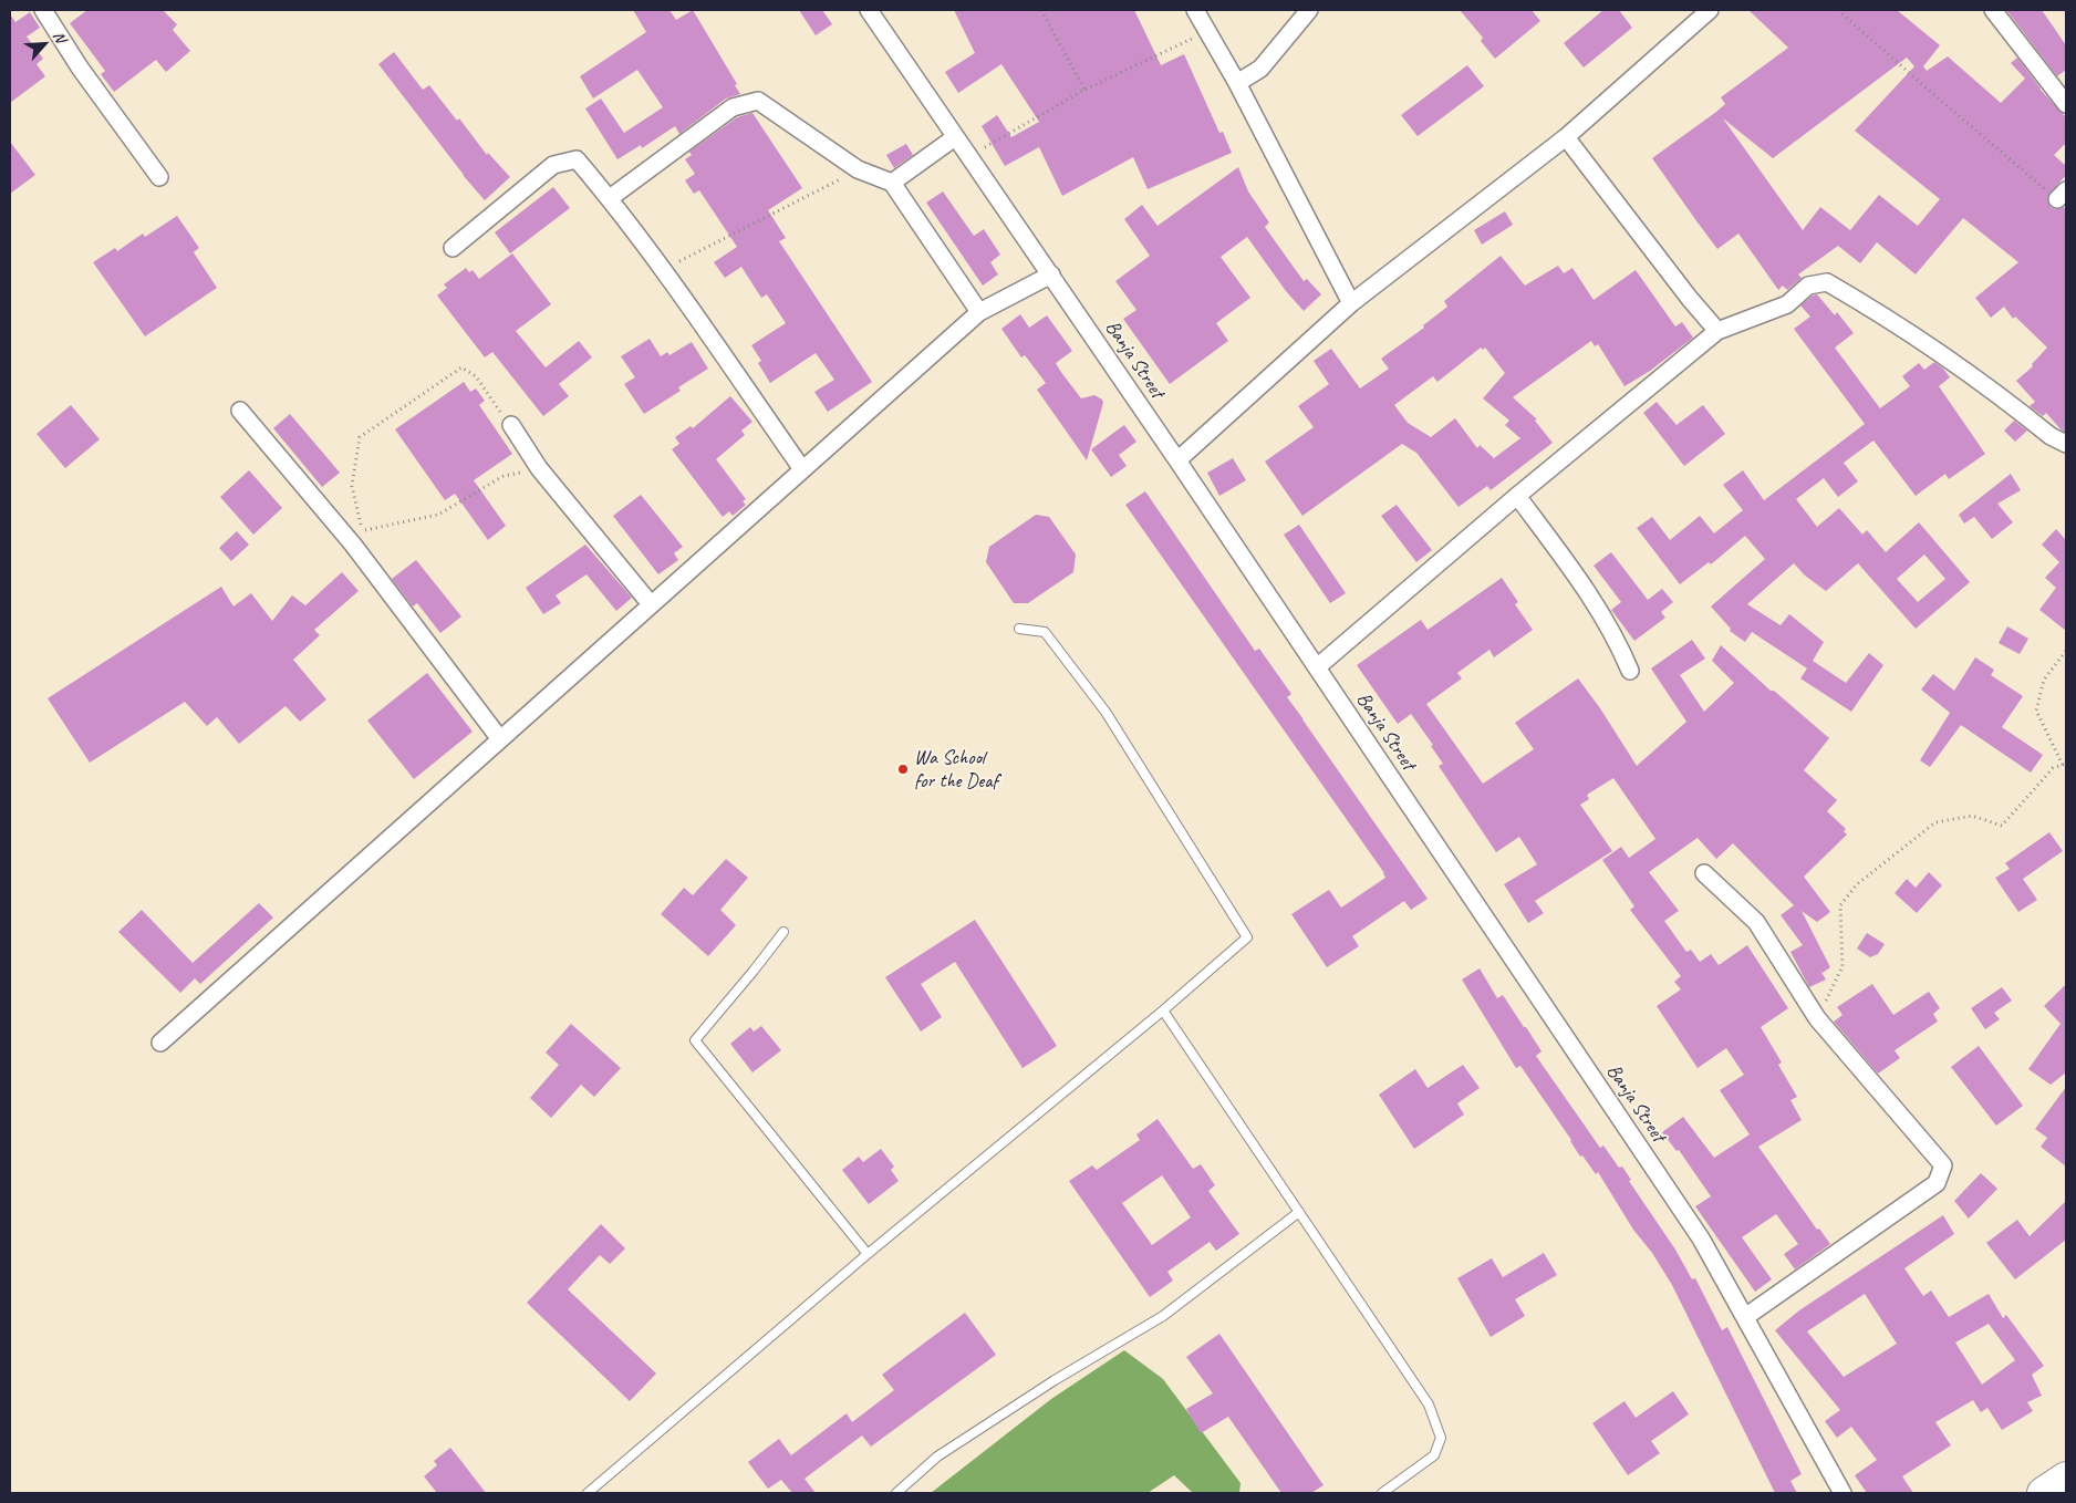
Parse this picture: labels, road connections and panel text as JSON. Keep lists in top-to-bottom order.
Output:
{
  "streets": {
    "street": ["Banja Street"]
  },
  "places": ["Wa School for the Deaf"],
  "north": "top right"
}
